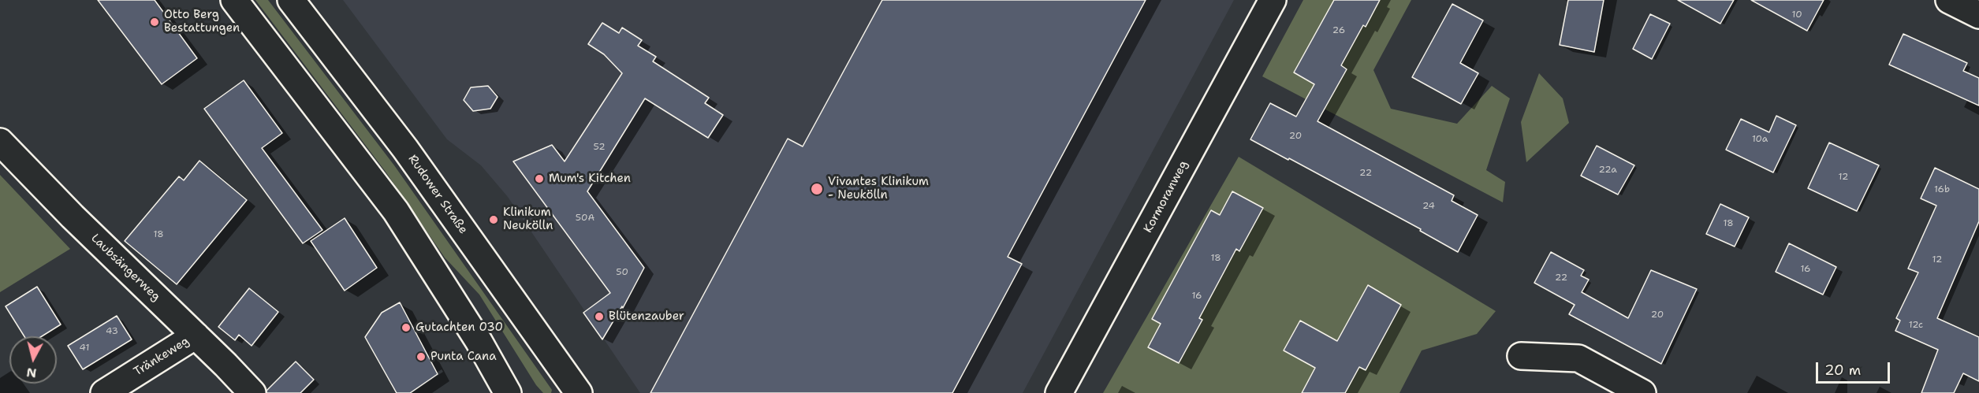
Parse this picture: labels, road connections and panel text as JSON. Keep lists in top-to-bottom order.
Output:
{
  "streets": {
    "street": [
      "Rudower Straße",
      "Kormoranweg",
      "Laubsängerweg",
      "Tränkeweg"
    ]
  },
  "crossings": [
    ["Laubsängerweg", "Tränkeweg"]
  ],
  "places": [
    "Otto Berg Bestattungen",
    "Mum's Kitchen",
    "Vivantes Klinikum - Neukölln",
    "Klinikum Neukölln",
    "Blütenzauber",
    "Gutachten 030",
    "Punta Cana"
  ],
  "house_numbers": [
    "10",
    "26",
    "20",
    "10a",
    "52",
    "22a",
    "22",
    "12",
    "16b",
    "24",
    "50A",
    "18",
    "18",
    "18",
    "12",
    "16",
    "50",
    "22",
    "16",
    "20",
    "12c",
    "43",
    "41"
  ],
  "scale_bar": "20 m",
  "north": "bottom"
}
